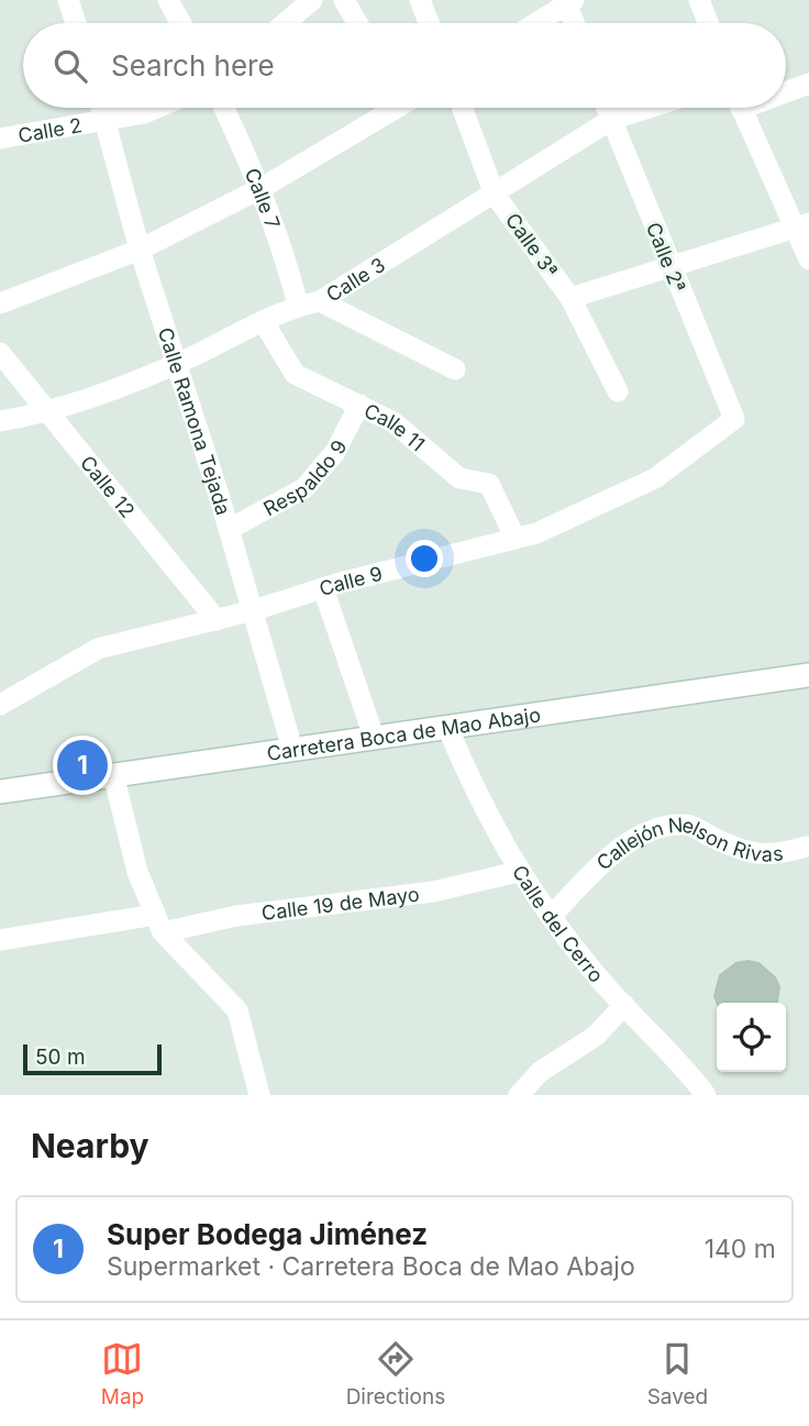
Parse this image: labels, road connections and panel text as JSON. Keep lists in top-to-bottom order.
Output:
{
  "streets": {
    "street": [
      "Calle 2",
      "Calle 7",
      "Calle 3ª",
      "Calle 2ª",
      "Calle 3",
      "Calle Ramona Tejada",
      "Calle 11",
      "Respaldo 9",
      "Calle 12",
      "Calle 9",
      "Carretera Boca de Mao Abajo",
      "Callejón Nelson Rivas",
      "Calle 19 de Mayo",
      "Calle del Cerro"
    ]
  },
  "crossings": [
    ["Calle 2", "Calle Ramona Tejada"],
    ["Calle 7", "Calle 3"],
    ["Calle 3ª", "Calle 3"],
    ["Calle 2ª", "Calle 3"],
    ["Calle 2ª", "Calle 9"],
    ["Calle 3", "Calle Ramona Tejada"],
    ["Calle 3", "Calle 11"],
    ["Calle 3", "Calle 12"],
    ["Calle Ramona Tejada", "Respaldo 9"],
    ["Calle Ramona Tejada", "Calle 9"],
    ["Calle Ramona Tejada", "Carretera Boca de Mao Abajo"],
    ["Calle 11", "Respaldo 9"],
    ["Calle 11", "Calle 9"],
    ["Calle 12", "Calle 9"],
    ["Carretera Boca de Mao Abajo", "Calle del Cerro"],
    ["Callejón Nelson Rivas", "Calle del Cerro"],
    ["Calle 19 de Mayo", "Calle del Cerro"]
  ],
  "scale_bar": "50 m",
  "page": {
    "search": "Search here",
    "pins": "1",
    "scale": "50 m",
    "heading": "Nearby",
    "list": [
      {
        "mark": "1",
        "name": "Super Bodega Jiménez",
        "note": "Supermarket · Carretera Boca de Mao Abajo",
        "value": "140 m"
      }
    ],
    "nav": ["Map", "Directions", "Saved"]
  }
}
